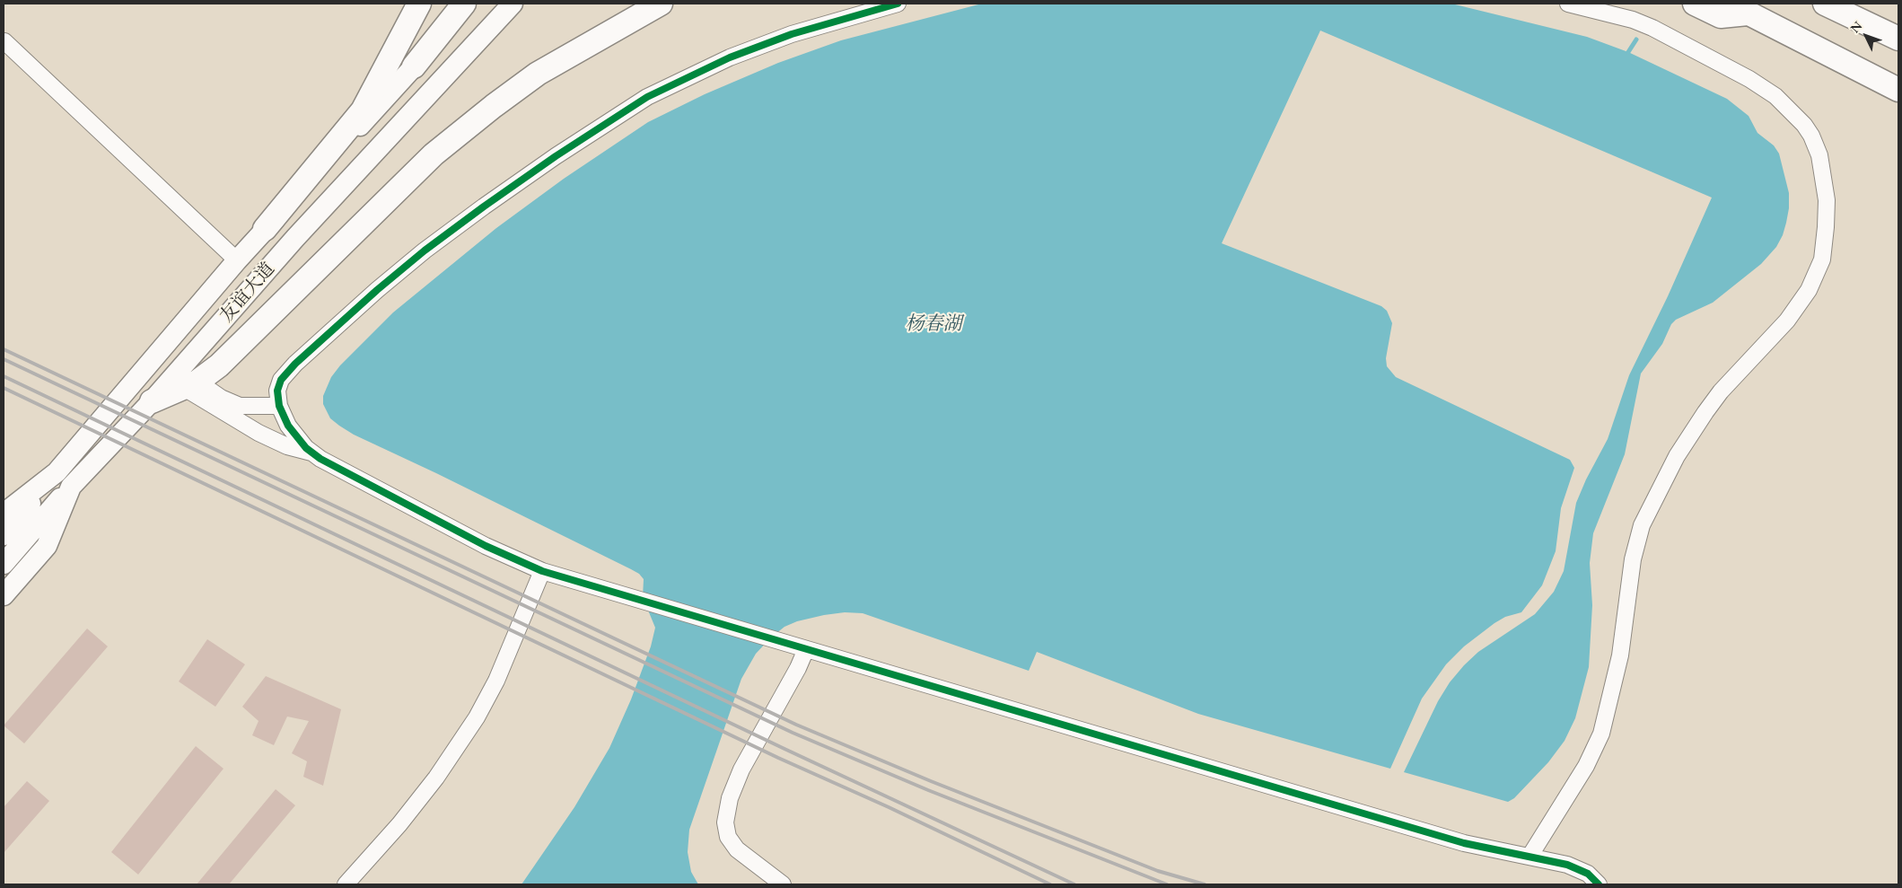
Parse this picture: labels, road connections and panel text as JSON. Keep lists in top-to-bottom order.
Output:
{
  "streets": {
    "main road": ["友谊大道"]
  },
  "water": ["杨春湖"],
  "north": "top left"
}
